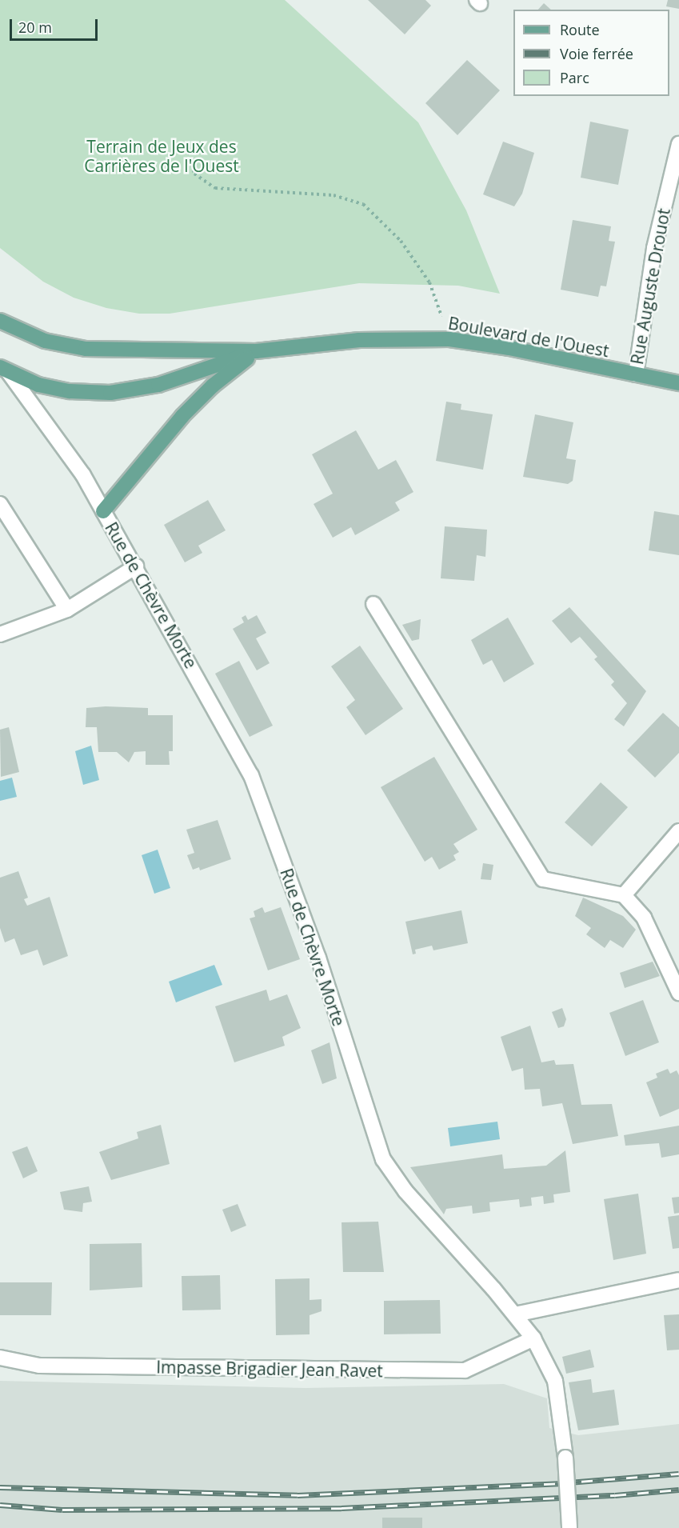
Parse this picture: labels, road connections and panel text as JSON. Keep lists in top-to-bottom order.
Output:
{
  "streets": {
    "main road": ["Boulevard de l'Ouest"],
    "street": ["Rue Auguste Drouot", "Rue de Chèvre Morte", "Impasse Brigadier Jean Ravet"]
  },
  "crossings": [
    ["Rue Auguste Drouot", "Boulevard de l'Ouest"],
    ["Boulevard de l'Ouest", "Rue de Chèvre Morte"],
    ["Rue de Chèvre Morte", "Impasse Brigadier Jean Ravet"]
  ],
  "parks": ["Terrain de Jeux des Carrières de l'Ouest"],
  "legend": ["Route", "Voie ferrée", "Parc"],
  "scale_bar": "20 m"
}
